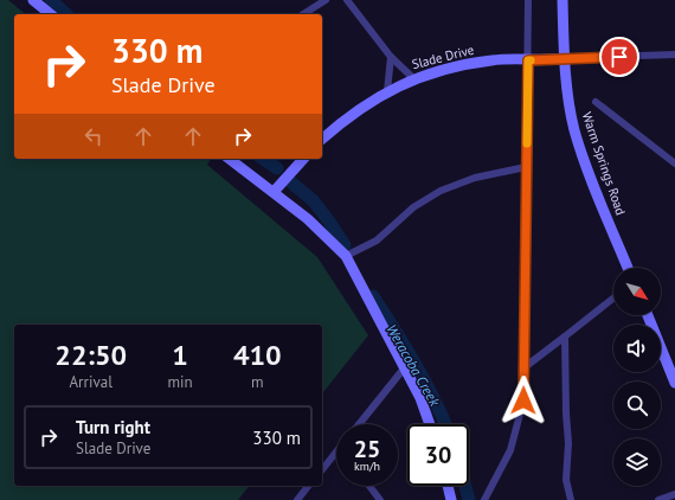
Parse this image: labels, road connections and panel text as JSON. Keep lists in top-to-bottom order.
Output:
{
  "streets": {
    "street": ["Slade Drive", "Warm Springs Road"]
  },
  "crossings": [
    ["Slade Drive", "Warm Springs Road"]
  ],
  "water": ["Weracoba Creek"],
  "north": "bottom right",
  "page": {
    "turn": ["330 m", "Slade Drive"],
    "eta": [
      "22:50",
      "Arrival",
      "1",
      "min",
      "410",
      "m"
    ],
    "list": [
      {
        "name": "Turn right",
        "note": "Slade Drive",
        "value": "330 m"
      }
    ],
    "speed": "25 km/h",
    "limit": "30"
  }
}
